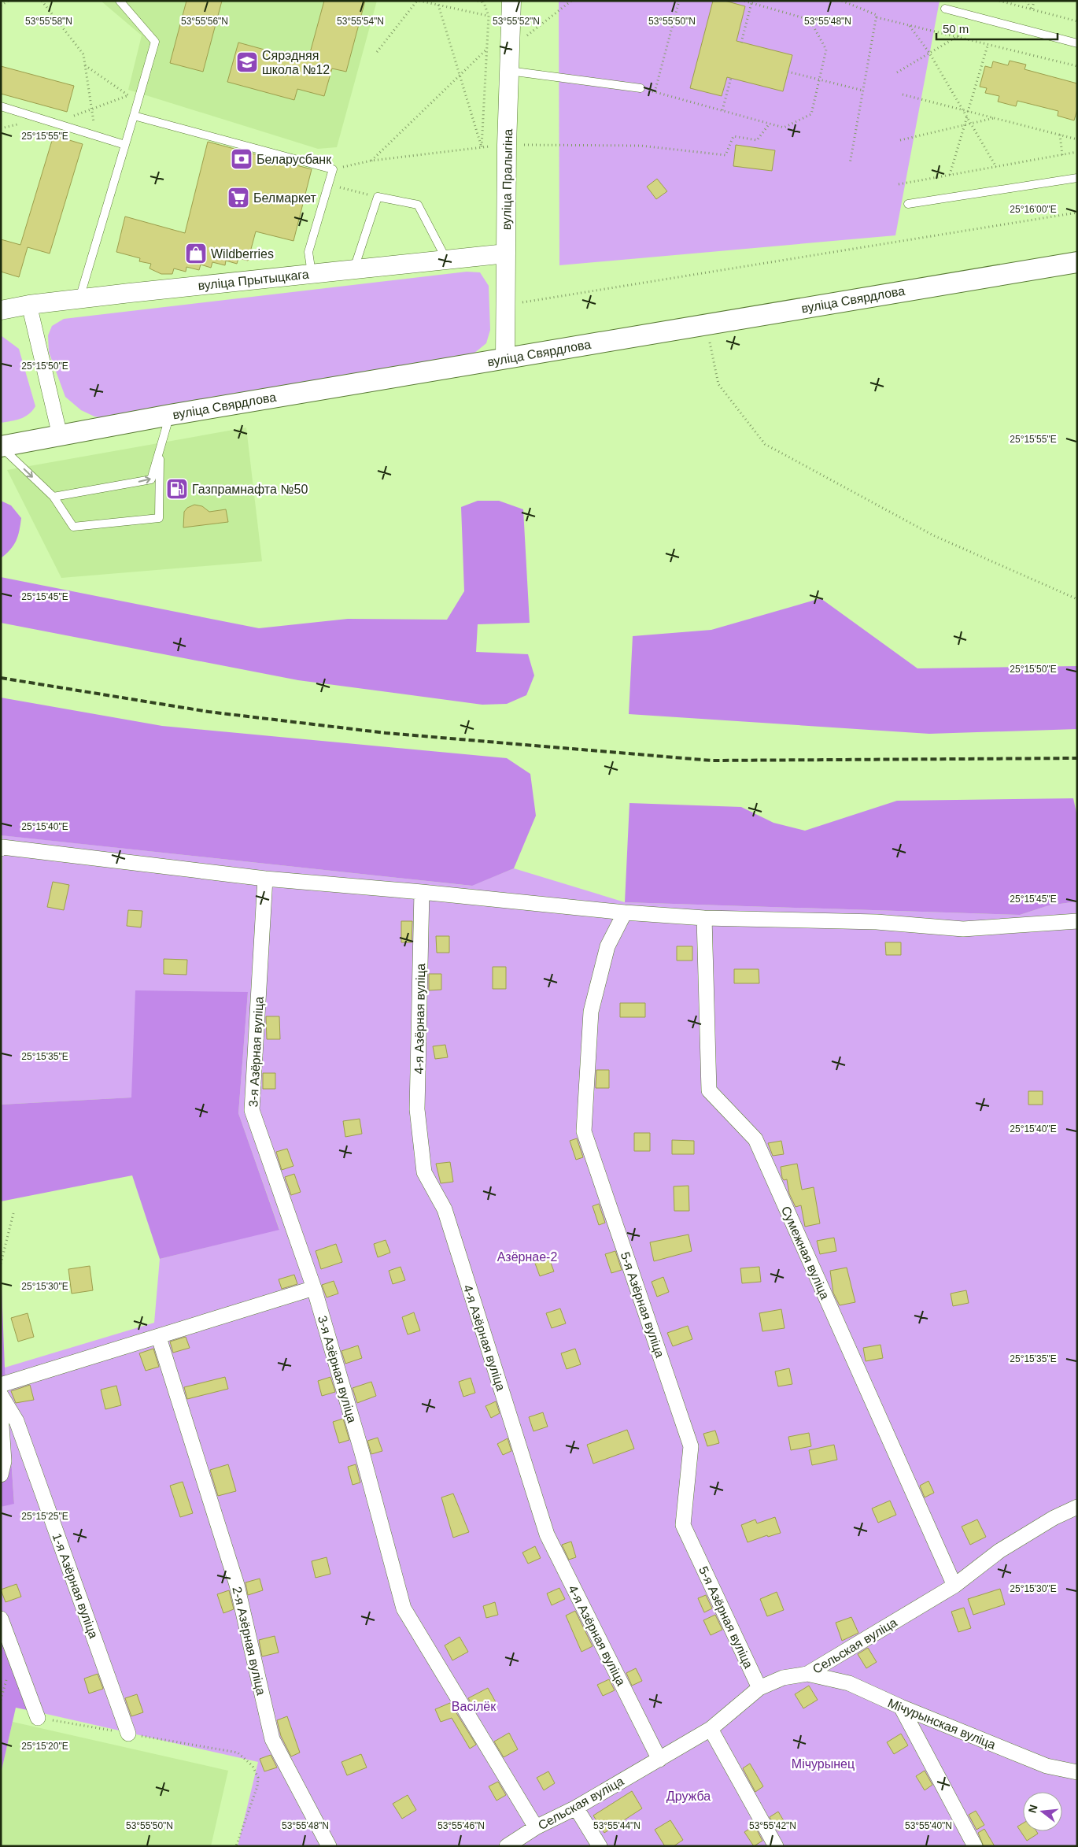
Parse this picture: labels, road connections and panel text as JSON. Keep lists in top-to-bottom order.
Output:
{
  "streets": {
    "main road": ["вуліца Свярдлова"],
    "street": [
      "вуліца Пралыгіна",
      "вуліца Прытыцкага",
      "4-я Азёрная вуліца",
      "3-я Азёрная вуліца",
      "Сумежная вуліца",
      "5-я Азёрная вуліца",
      "1-я Азёрная вуліца",
      "2-я Азёрная вуліца",
      "Сельская вуліца",
      "Мічурынская вуліца"
    ]
  },
  "crossings": [
    ["вуліца Пралыгіна", "вуліца Прытыцкага"],
    ["вуліца Пралыгіна", "вуліца Свярдлова"],
    ["4-я Азёрная вуліца", "Сельская вуліца"],
    ["3-я Азёрная вуліца", "Сельская вуліца"],
    ["Сумежная вуліца", "Сельская вуліца"],
    ["5-я Азёрная вуліца", "Сельская вуліца"],
    ["Сельская вуліца", "Мічурынская вуліца"]
  ],
  "parks": [
    "Азёрнае-2",
    "Васілёк",
    "Мічурынец",
    "Дружба"
  ],
  "places": {
    "school or university": ["Сярэдняя школа №12"],
    "bank": ["Беларусбанк"],
    "supermarket": ["Белмаркет"],
    "shop": ["Wildberries"],
    "fuel station": ["Газпрамнафта №50"]
  },
  "scale_bar": "50 m",
  "north": "left",
  "coordinates": [
    "53°55'58\"N",
    "53°55'56\"N",
    "53°55'54\"N",
    "53°55'52\"N",
    "53°55'50\"N",
    "53°55'48\"N",
    "25°15'55\"E",
    "25°16'00\"E",
    "25°15'50\"E",
    "25°15'45\"E",
    "25°15'40\"E",
    "25°15'35\"E",
    "25°15'30\"E",
    "25°15'25\"E",
    "25°15'20\"E",
    "53°55'46\"N",
    "53°55'44\"N",
    "53°55'42\"N",
    "53°55'40\"N"
  ]
}
